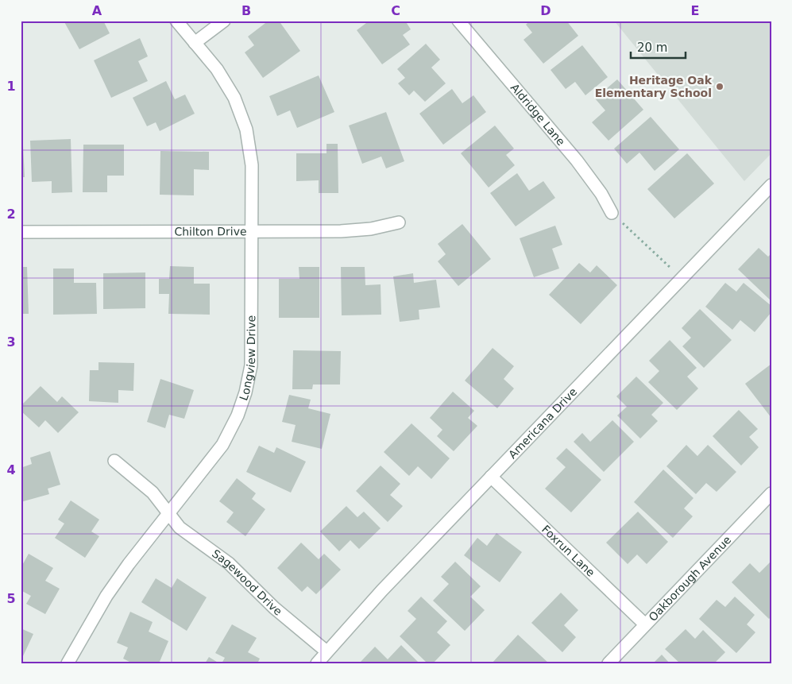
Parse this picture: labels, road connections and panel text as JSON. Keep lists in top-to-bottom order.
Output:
{
  "streets": {
    "street": [
      "Aldridge Lane",
      "Chilton Drive",
      "Longview Drive",
      "Americana Drive",
      "Foxrun Lane",
      "Oakborough Avenue",
      "Sagewood Drive"
    ]
  },
  "crossings": [
    ["Chilton Drive", "Longview Drive"],
    ["Longview Drive", "Sagewood Drive"],
    ["Americana Drive", "Foxrun Lane"],
    ["Americana Drive", "Sagewood Drive"],
    ["Foxrun Lane", "Oakborough Avenue"]
  ],
  "places": ["Heritage Oak Elementary School"],
  "scale_bar": "20 m",
  "grid": {
    "columns": [
      "A",
      "B",
      "C",
      "D",
      "E"
    ],
    "rows": [
      "1",
      "2",
      "3",
      "4",
      "5"
    ]
  }
}
